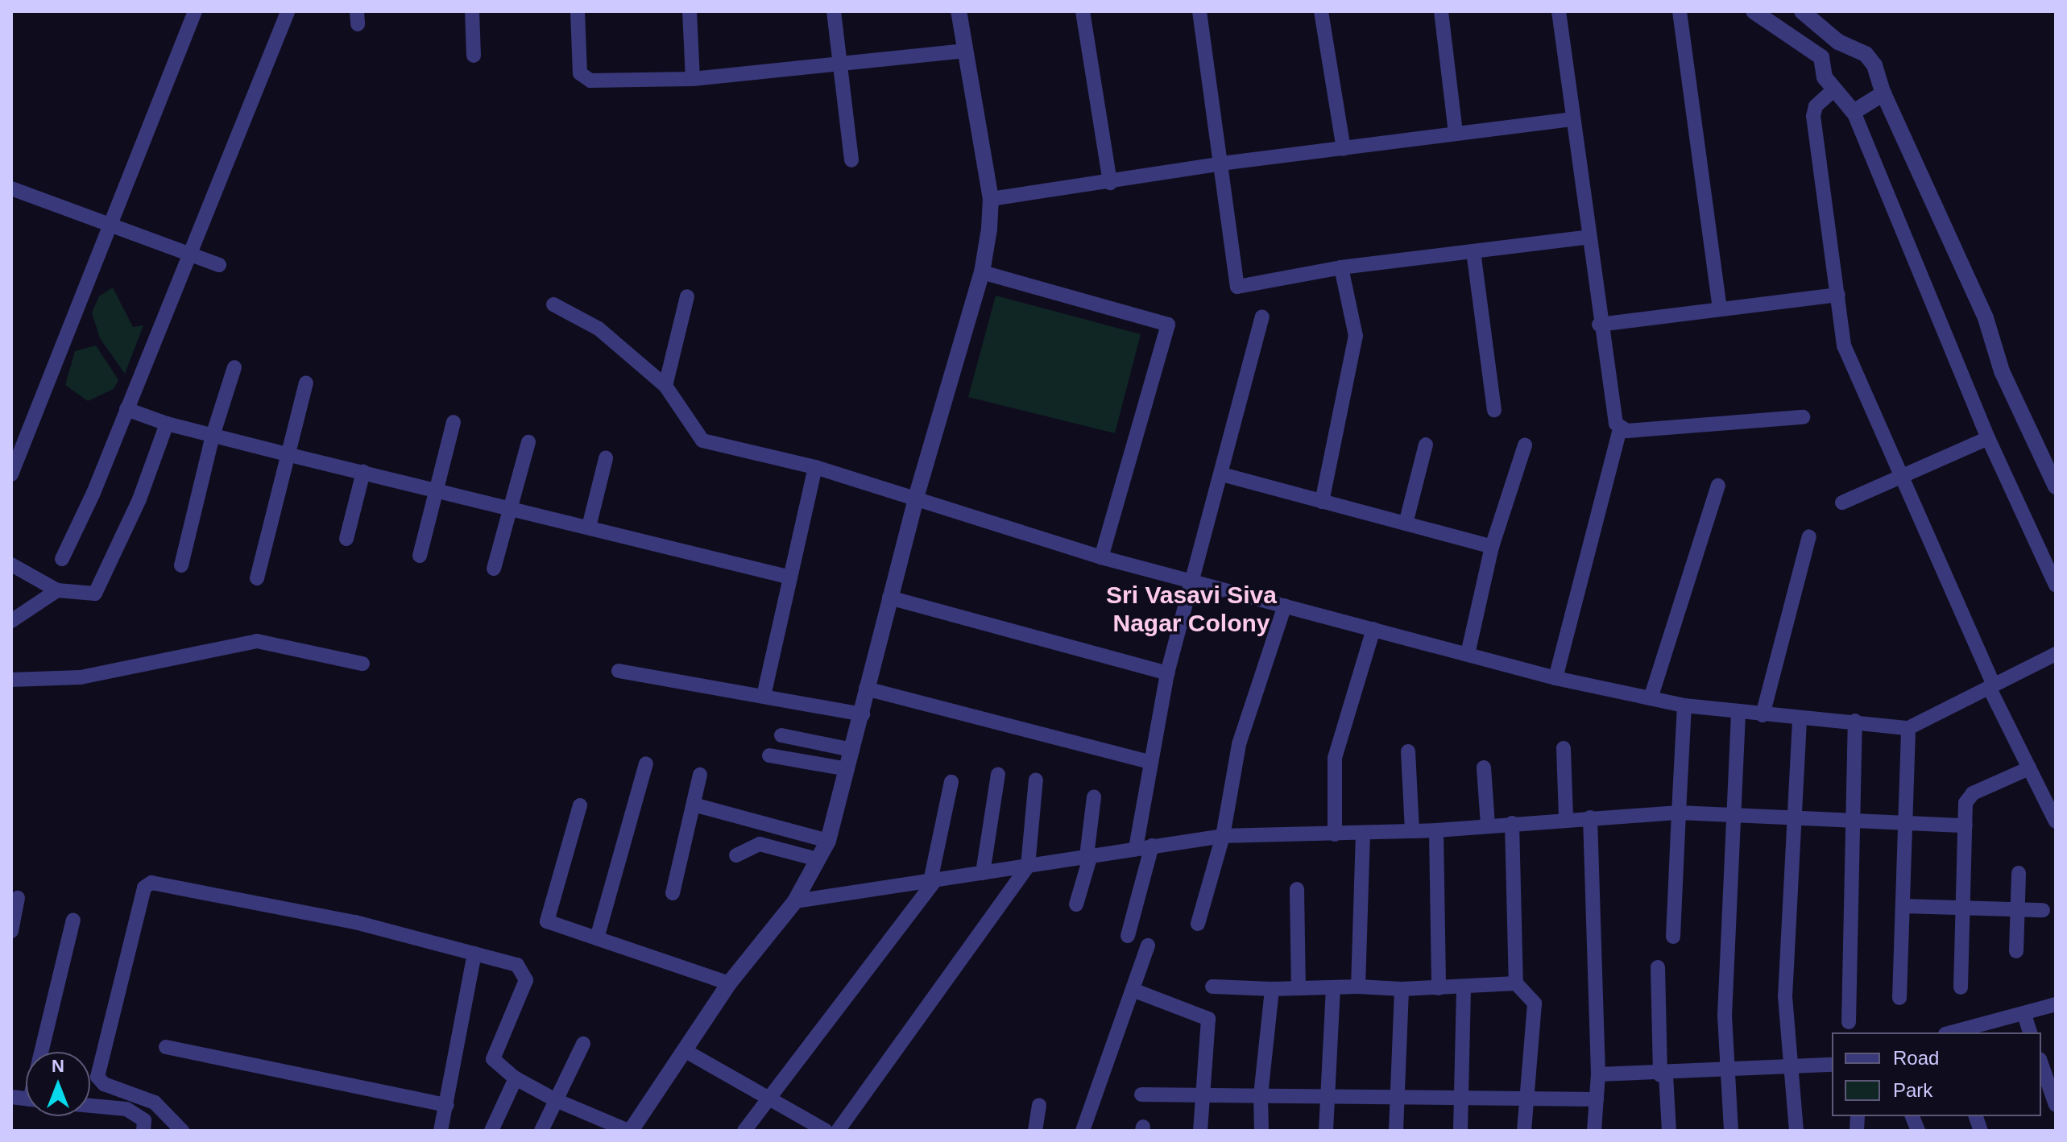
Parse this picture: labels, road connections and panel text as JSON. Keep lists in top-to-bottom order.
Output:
{
  "districts": ["Sri Vasavi Siva Nagar Colony"],
  "legend": ["Road", "Park"],
  "north": "top"
}
